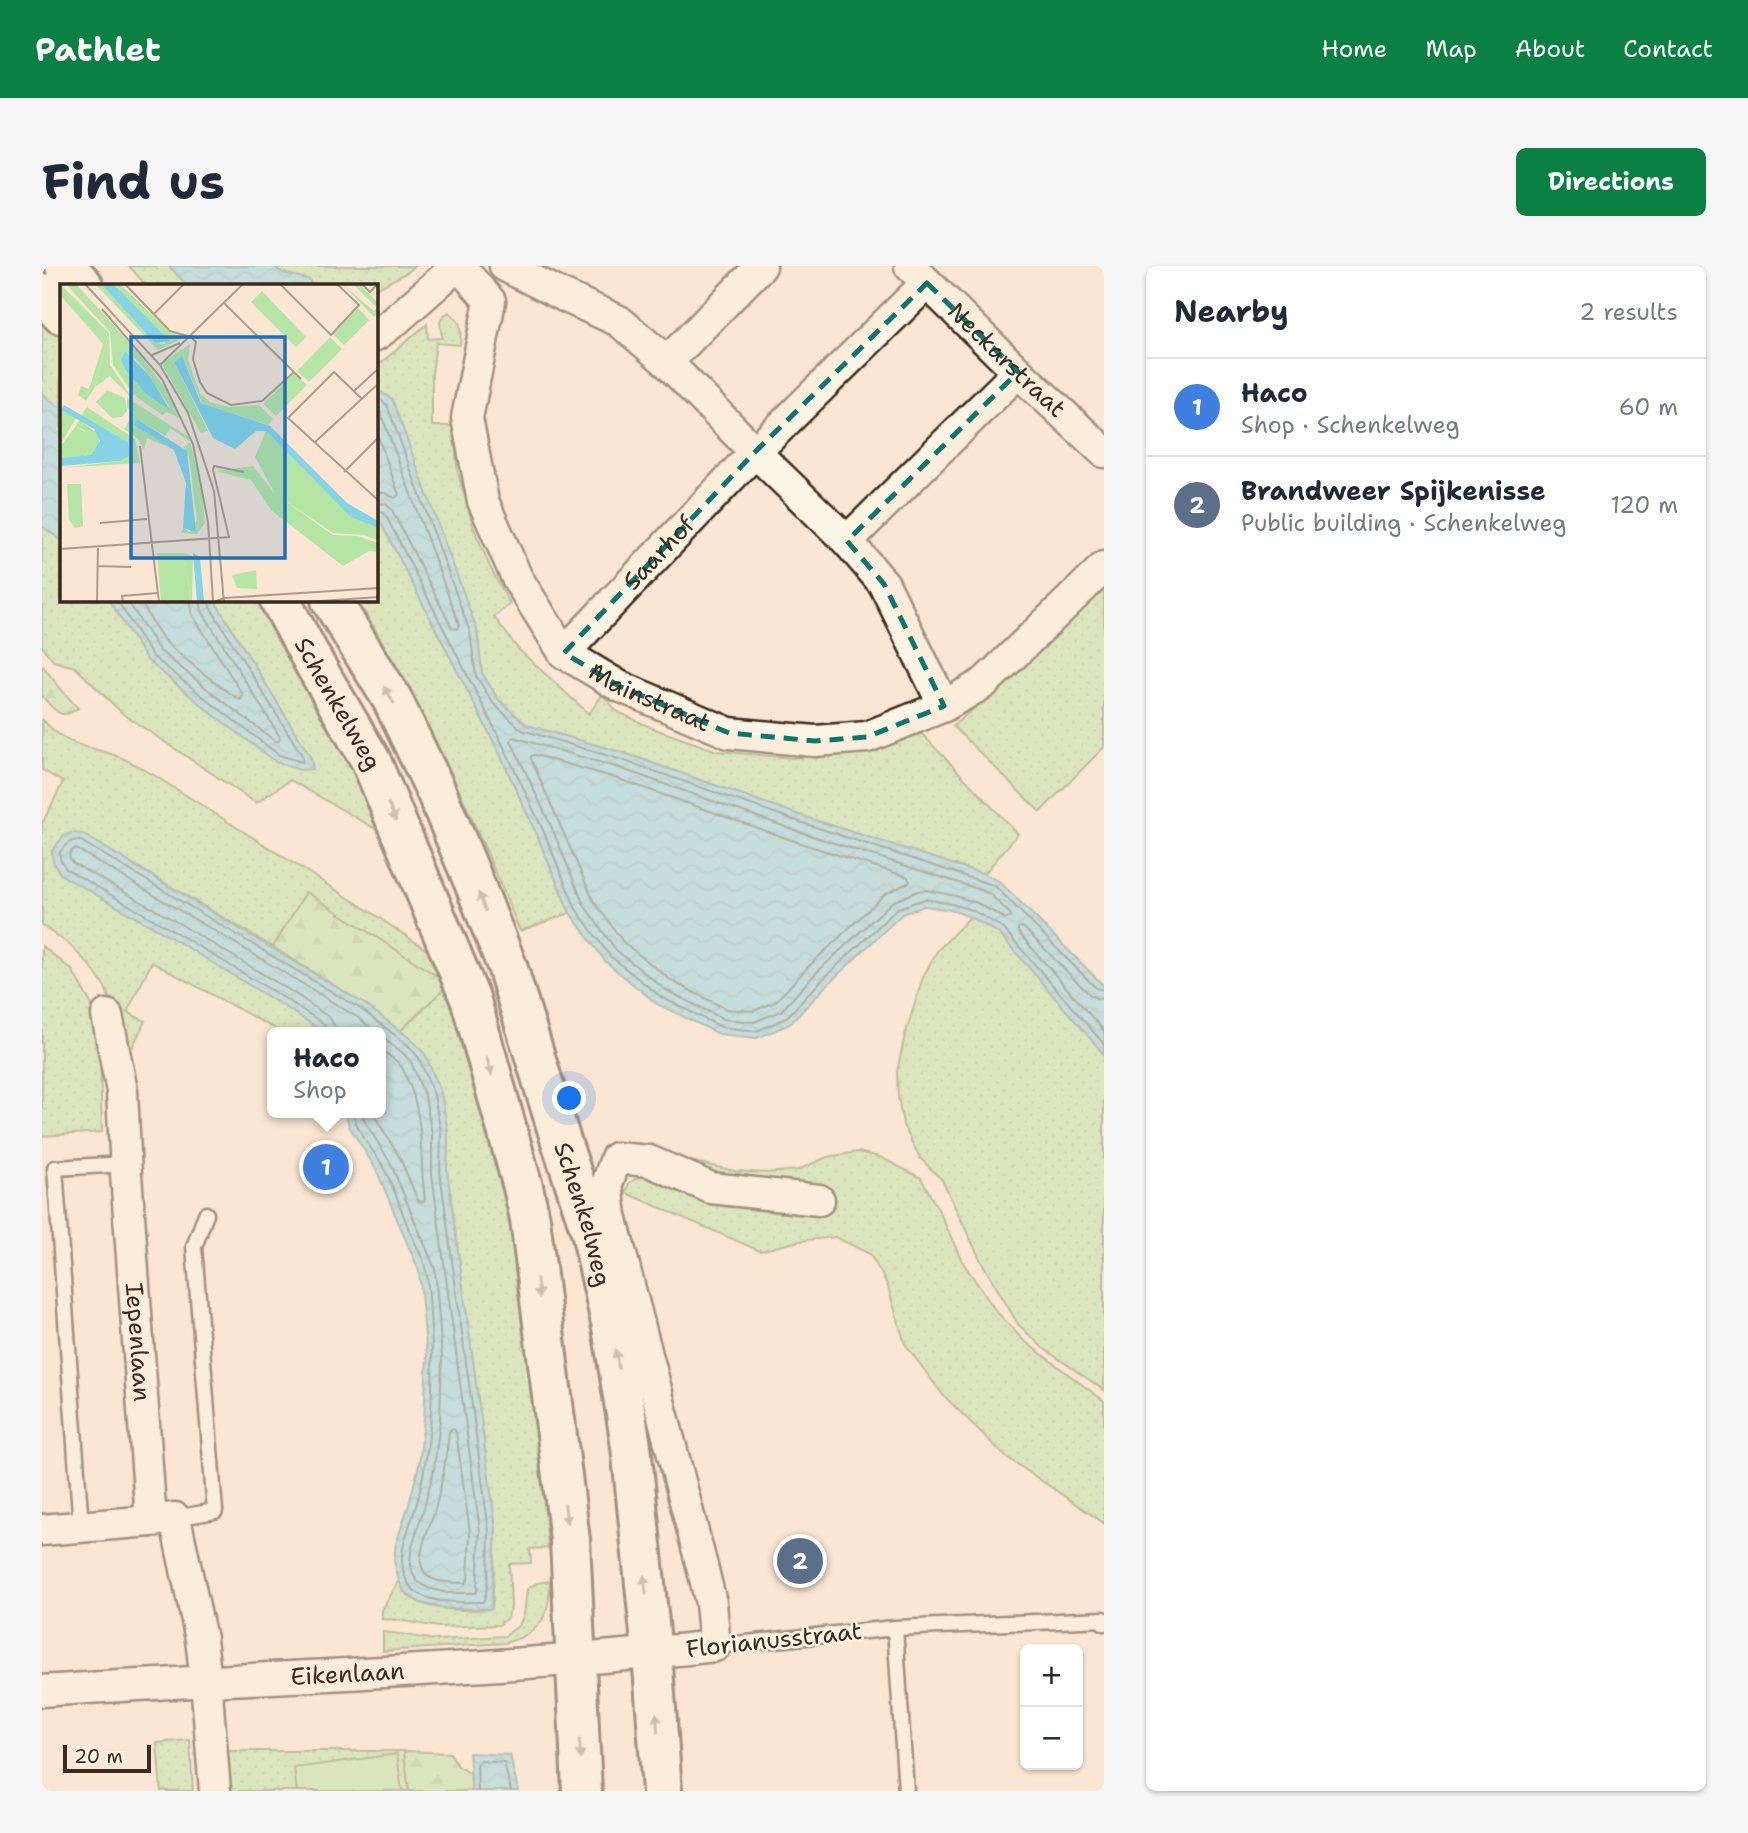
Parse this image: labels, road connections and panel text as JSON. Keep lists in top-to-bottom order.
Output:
{
  "streets": {
    "main road": ["Schenkelweg"],
    "street": [
      "Neckarstraat",
      "Saarhof",
      "Mainstraat",
      "Iepenlaan",
      "Florianusstraat",
      "Eikenlaan"
    ]
  },
  "crossings": [
    ["Neckarstraat", "Saarhof"],
    ["Saarhof", "Mainstraat"],
    ["Schenkelweg", "Florianusstraat"],
    ["Schenkelweg", "Eikenlaan"],
    ["Iepenlaan", "Eikenlaan"],
    ["Florianusstraat", "Eikenlaan"]
  ],
  "scale_bar": "20 m",
  "page": {
    "header": "Pathlet",
    "nav": [
      "Home",
      "Map",
      "About",
      "Contact"
    ],
    "buttons": "Directions",
    "title": "Find us",
    "heading": ["Nearby", "2 results"],
    "list": [
      {
        "mark": "1",
        "name": "Haco",
        "note": "Shop · Schenkelweg",
        "value": "60 m"
      },
      {
        "mark": "2",
        "name": "Brandweer Spijkenisse",
        "note": "Public building · Schenkelweg",
        "value": "120 m"
      }
    ],
    "popup": ["Haco", "Shop"],
    "pins": ["1", "2"],
    "map_buttons": ["+", "−"],
    "scale": "20 m"
  }
}
